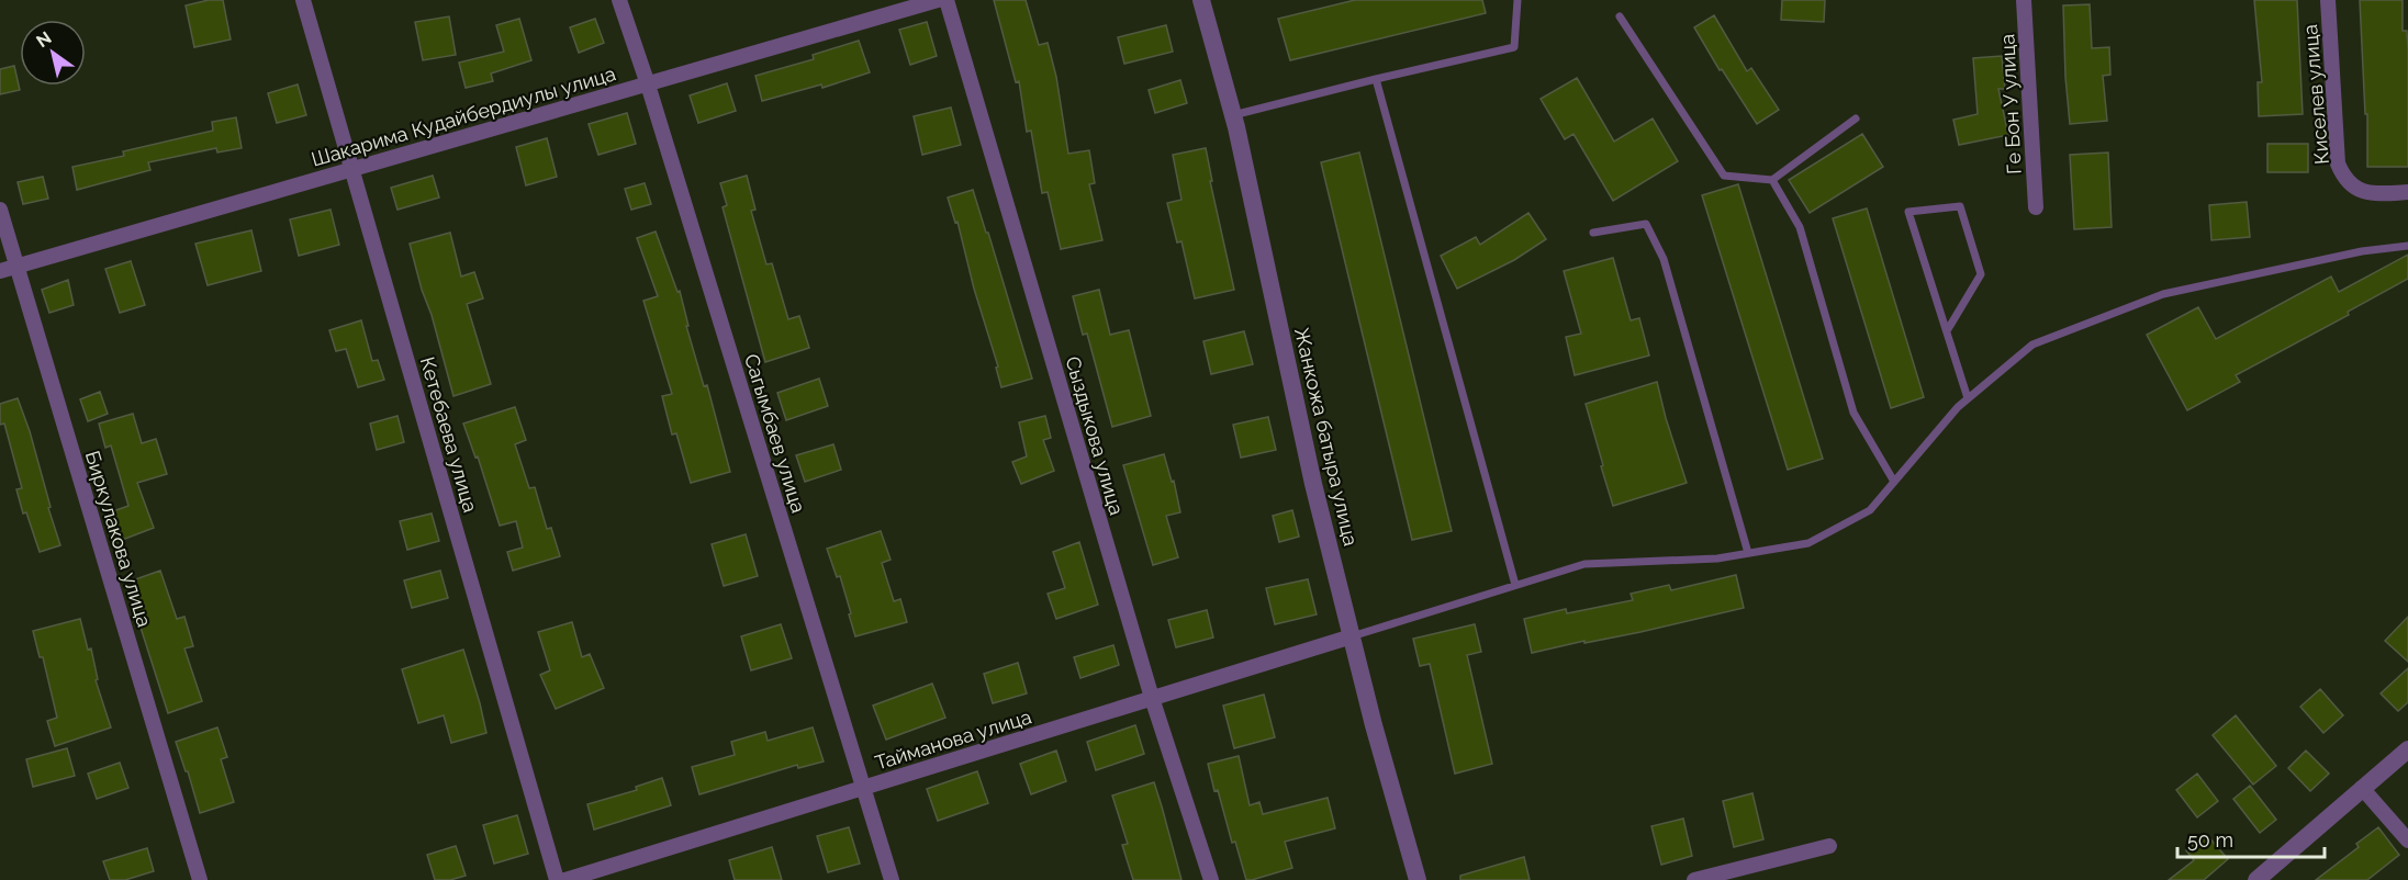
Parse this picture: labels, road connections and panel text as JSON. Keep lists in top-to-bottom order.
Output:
{
  "streets": {
    "street": [
      "Киселев улица",
      "Ге Бон У улица",
      "Шакарима Кудайбердиулы улица",
      "Сагымбаев улица",
      "Кетебаева улица",
      "Сыздыкова улица",
      "Жанкожа батыра улица",
      "Биркулакова улица",
      "Тайманова улица"
    ]
  },
  "crossings": [
    ["Шакарима Кудайбердиулы улица", "Сагымбаев улица"],
    ["Шакарима Кудайбердиулы улица", "Кетебаева улица"],
    ["Шакарима Кудайбердиулы улица", "Биркулакова улица"],
    ["Сагымбаев улица", "Тайманова улица"],
    ["Сыздыкова улица", "Тайманова улица"],
    ["Жанкожа батыра улица", "Тайманова улица"]
  ],
  "scale_bar": "50 m",
  "north": "top left"
}
